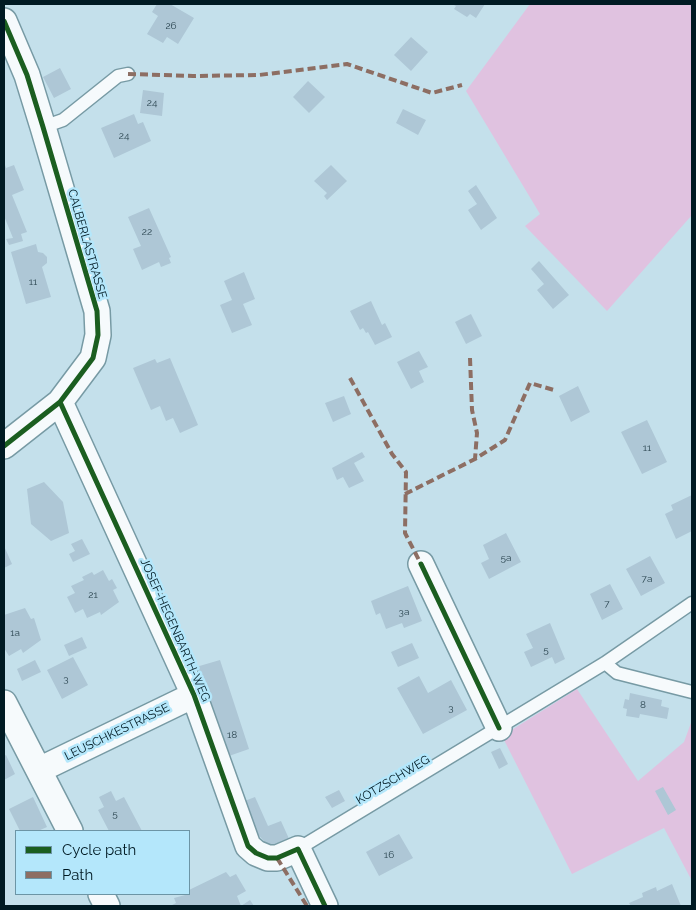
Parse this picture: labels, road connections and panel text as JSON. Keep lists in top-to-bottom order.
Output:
{
  "streets": {
    "street": ["CALBERLASTRASSE", "JOSEF-HEGENBARTH-WEG", "LEUSCHKESTRASSE"],
    "lane": ["KOTZSCHWEG"]
  },
  "crossings": [
    ["CALBERLASTRASSE", "JOSEF-HEGENBARTH-WEG"],
    ["JOSEF-HEGENBARTH-WEG", "LEUSCHKESTRASSE"],
    ["JOSEF-HEGENBARTH-WEG", "KOTZSCHWEG"]
  ],
  "house_numbers": [
    "26",
    "24",
    "24",
    "22",
    "11",
    "11",
    "5a",
    "7a",
    "21",
    "7",
    "3a",
    "1a",
    "5",
    "3",
    "8",
    "3",
    "18",
    "5",
    "16"
  ],
  "legend": ["Cycle path", "Path"]
}
